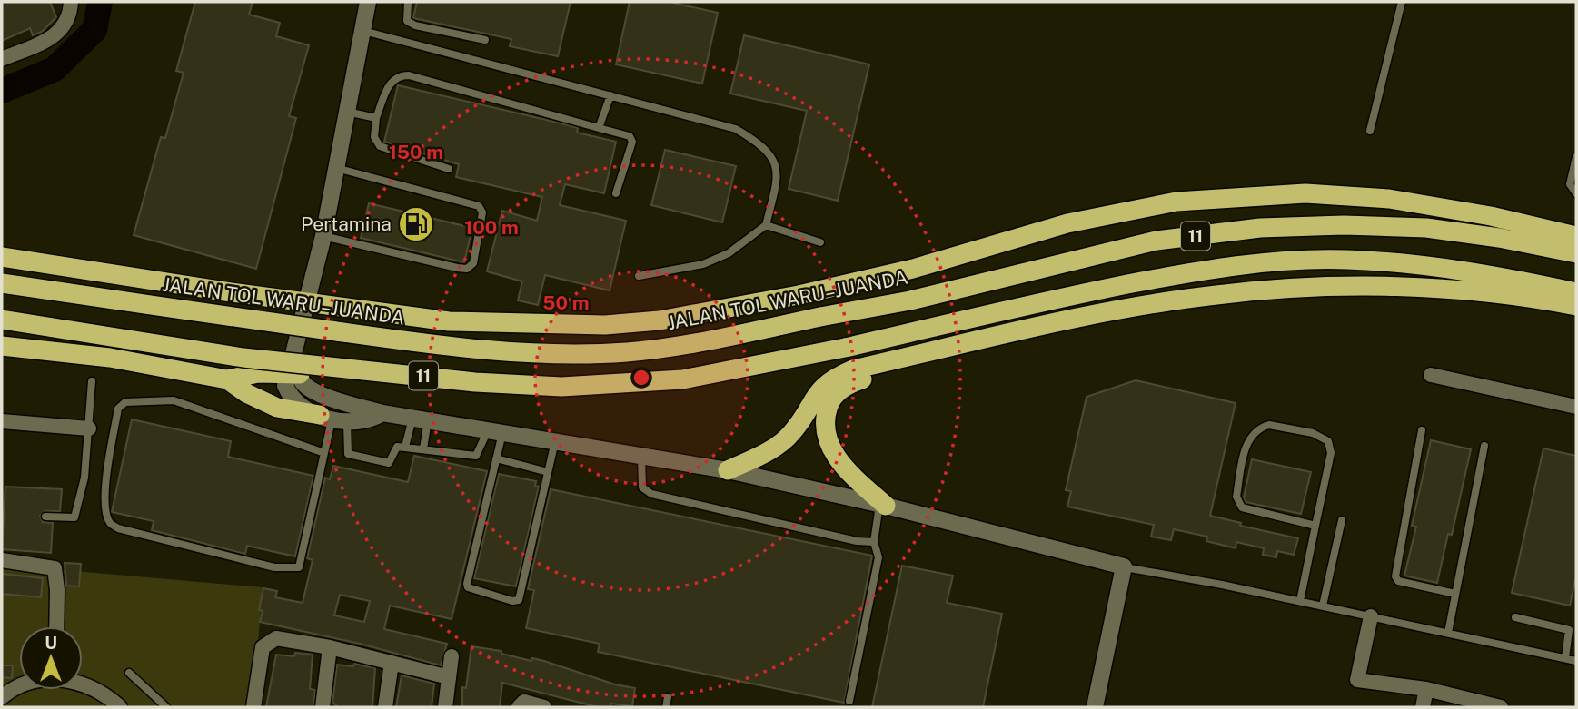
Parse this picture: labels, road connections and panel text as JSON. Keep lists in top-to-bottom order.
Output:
{
  "streets": {
    "highway": ["11", "JALAN TOL WARU–JUANDA"]
  },
  "places": {
    "fuel station": ["Pertamina"]
  },
  "north": "top",
  "rings": ["150 m", "100 m", "50 m"]
}
